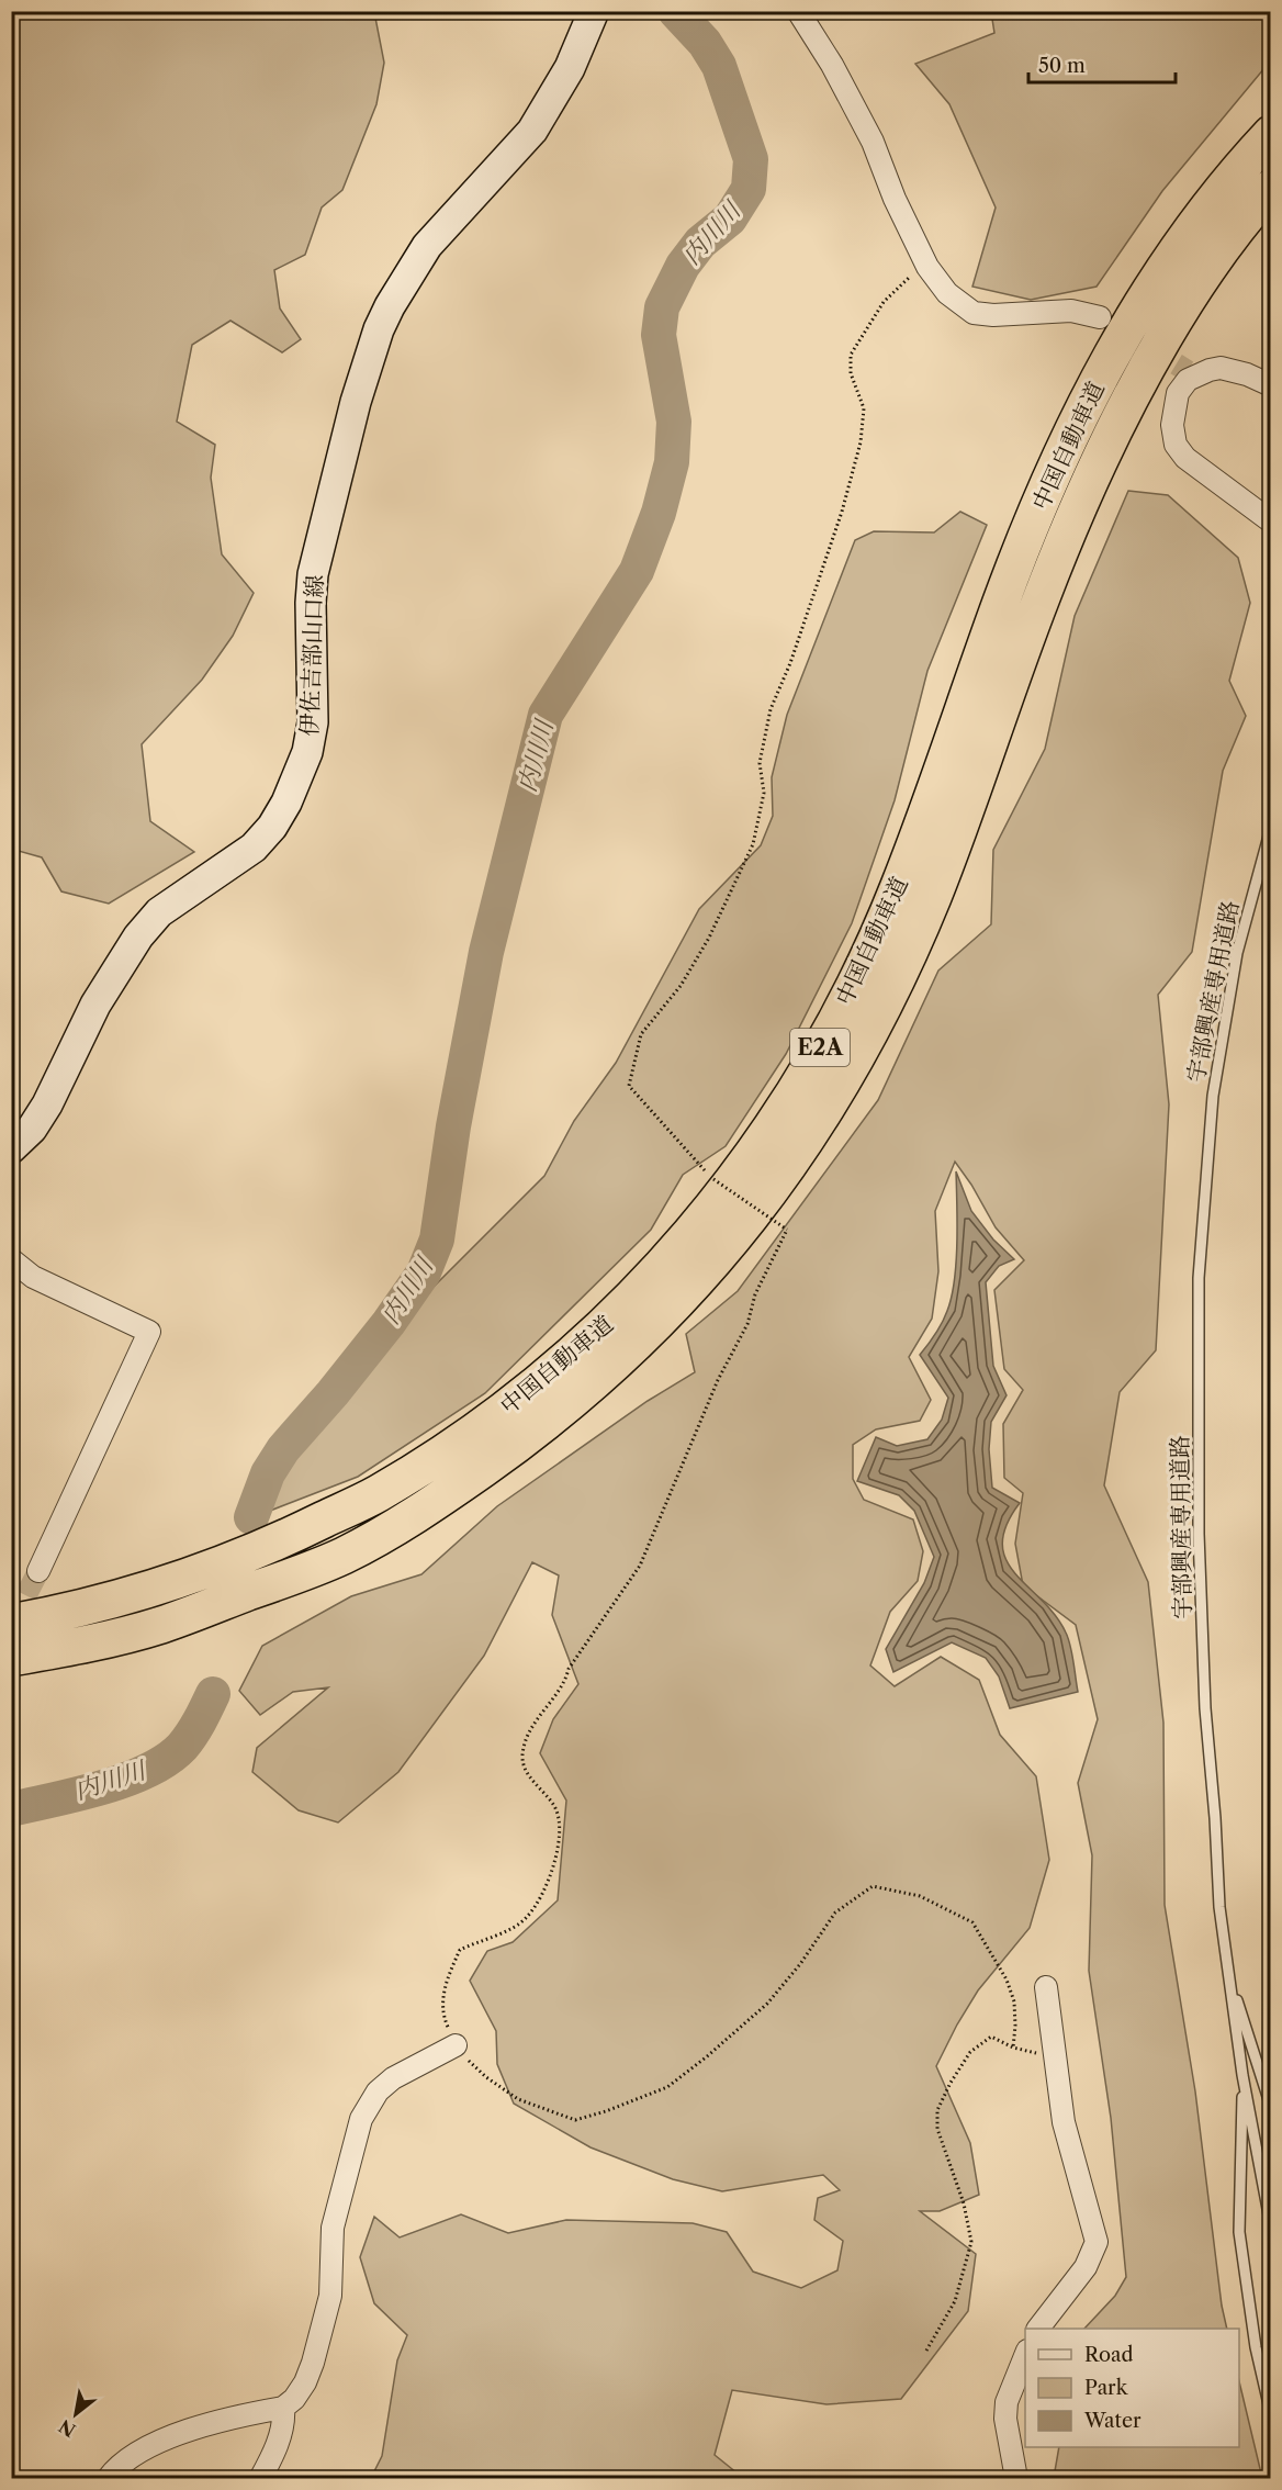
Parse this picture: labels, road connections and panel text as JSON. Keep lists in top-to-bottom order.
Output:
{
  "streets": {
    "highway": ["中国自動車道", "E2A"],
    "main road": ["伊佐吉部山口線"],
    "lane": ["宇部興産専用道路"]
  },
  "water": ["内川川"],
  "legend": ["Road", "Park", "Water"],
  "scale_bar": "50 m",
  "north": "bottom left"
}
